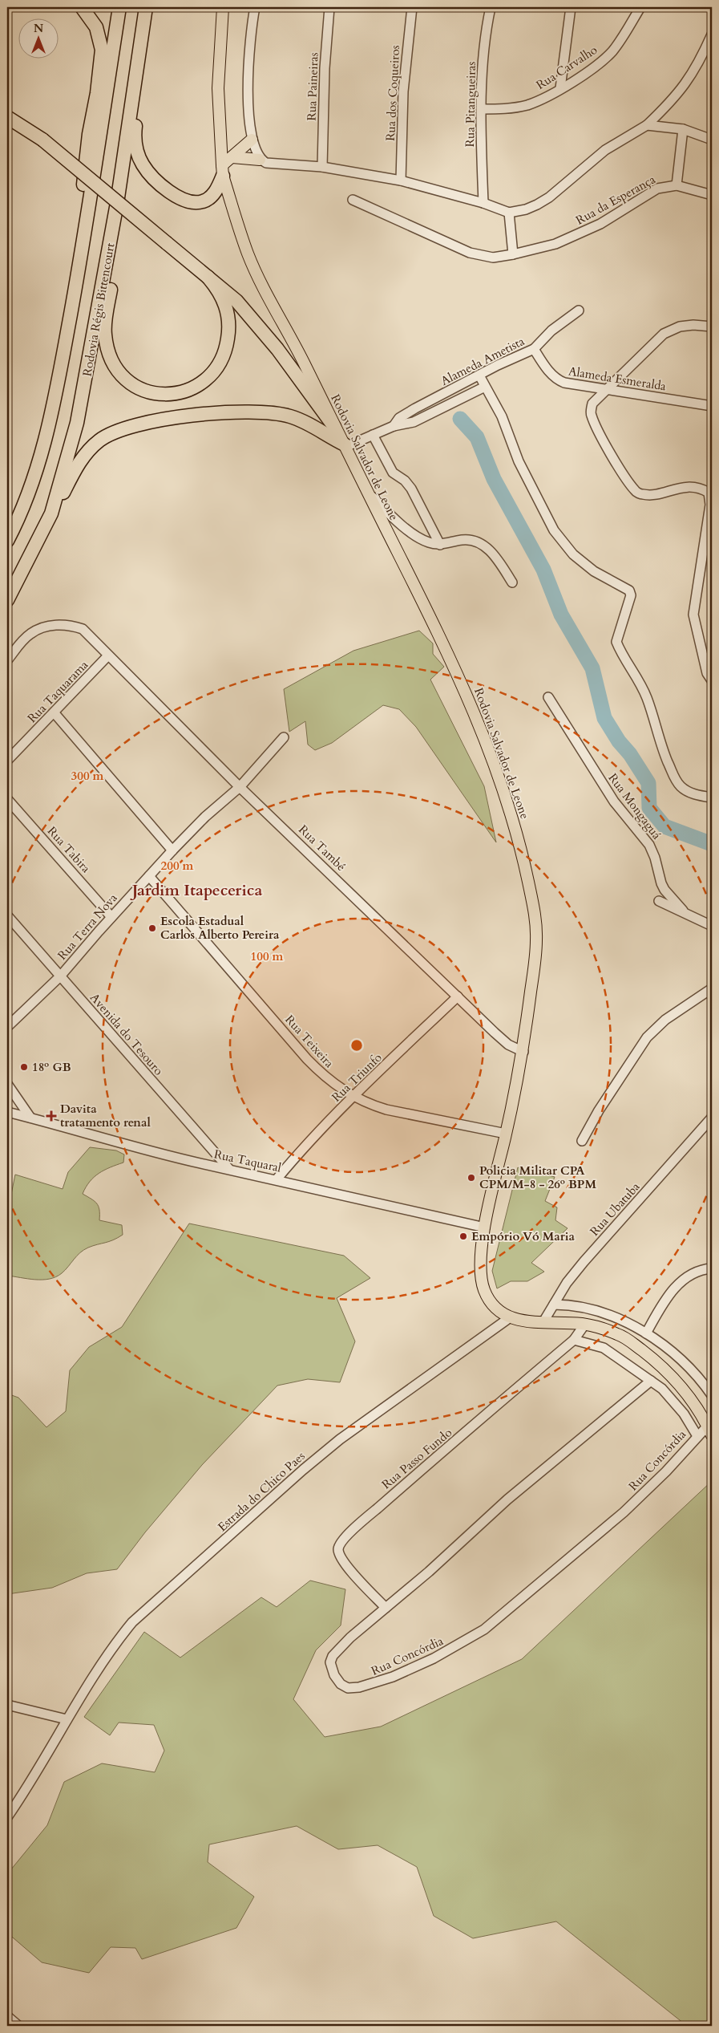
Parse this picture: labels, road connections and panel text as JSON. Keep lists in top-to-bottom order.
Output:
{
  "streets": {
    "highway": ["Rodovia Régis Bittencourt"],
    "main road": ["Rodovia Salvador de Leone"],
    "street": [
      "Rua Carvalho",
      "Rua Paineiras",
      "Rua dos Coqueiros",
      "Rua Pitangueiras",
      "Rua da Esperança",
      "Alameda Ametista",
      "Alameda Esmeralda",
      "Rua Taquarama",
      "Rua Mongaguá",
      "Rua També",
      "Rua Tabira",
      "Rua Terra Nova",
      "Avenida do Tesouro",
      "Rua Teixeira",
      "Rua Triunfo",
      "Rua Taquaral",
      "Rua Ubatuba",
      "Rua Passo Fundo",
      "Rua Concórdia",
      "Estrada do Chico Paes"
    ]
  },
  "crossings": [
    ["Rua Carvalho", "Rua Pitangueiras"],
    ["Alameda Ametista", "Alameda Esmeralda"],
    ["Alameda Ametista", "Rodovia Salvador de Leone"],
    ["Rodovia Salvador de Leone", "Rua També"],
    ["Rodovia Salvador de Leone", "Rua Teixeira"],
    ["Rodovia Salvador de Leone", "Rua Taquaral"],
    ["Rodovia Salvador de Leone", "Rua Ubatuba"],
    ["Rodovia Salvador de Leone", "Rua Passo Fundo"],
    ["Rodovia Salvador de Leone", "Rua Concórdia"],
    ["Rodovia Salvador de Leone", "Estrada do Chico Paes"],
    ["Rua Taquarama", "Rua També"],
    ["Rua També", "Rua Terra Nova"],
    ["Rua També", "Rua Triunfo"],
    ["Rua Tabira", "Rua Terra Nova"],
    ["Rua Terra Nova", "Avenida do Tesouro"],
    ["Rua Terra Nova", "Rua Teixeira"],
    ["Avenida do Tesouro", "Rua Taquaral"],
    ["Rua Teixeira", "Rua Triunfo"],
    ["Rua Triunfo", "Rua Taquaral"],
    ["Rua Passo Fundo", "Rua Concórdia"]
  ],
  "districts": ["Jardim Itapecerica"],
  "places": {
    "other": [
      "Escola Estadual Carlos Alberto Pereira",
      "18º GB",
      "Policia Militar CPA CPM/M-8 - 26º BPM",
      "Empório Vó Maria"
    ],
    "health": ["Davita tratamento renal"]
  },
  "north": "top",
  "rings": ["300 m", "200 m", "100 m"]
}
